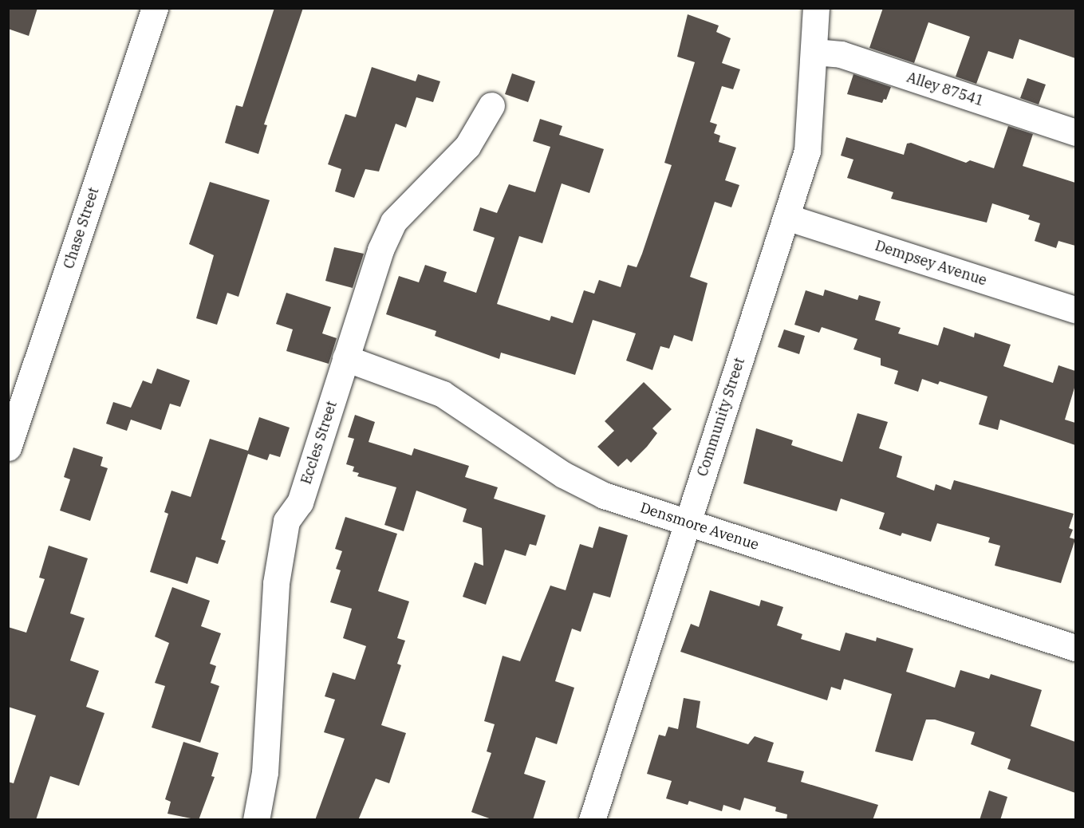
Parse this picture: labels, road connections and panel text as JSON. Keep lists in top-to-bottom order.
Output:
{
  "streets": {
    "street": [
      "Alley 87541",
      "Chase Street",
      "Dempsey Avenue",
      "Community Street",
      "Eccles Street",
      "Densmore Avenue"
    ]
  },
  "crossings": [
    ["Alley 87541", "Community Street"],
    ["Dempsey Avenue", "Community Street"],
    ["Community Street", "Densmore Avenue"],
    ["Eccles Street", "Densmore Avenue"]
  ]
}
